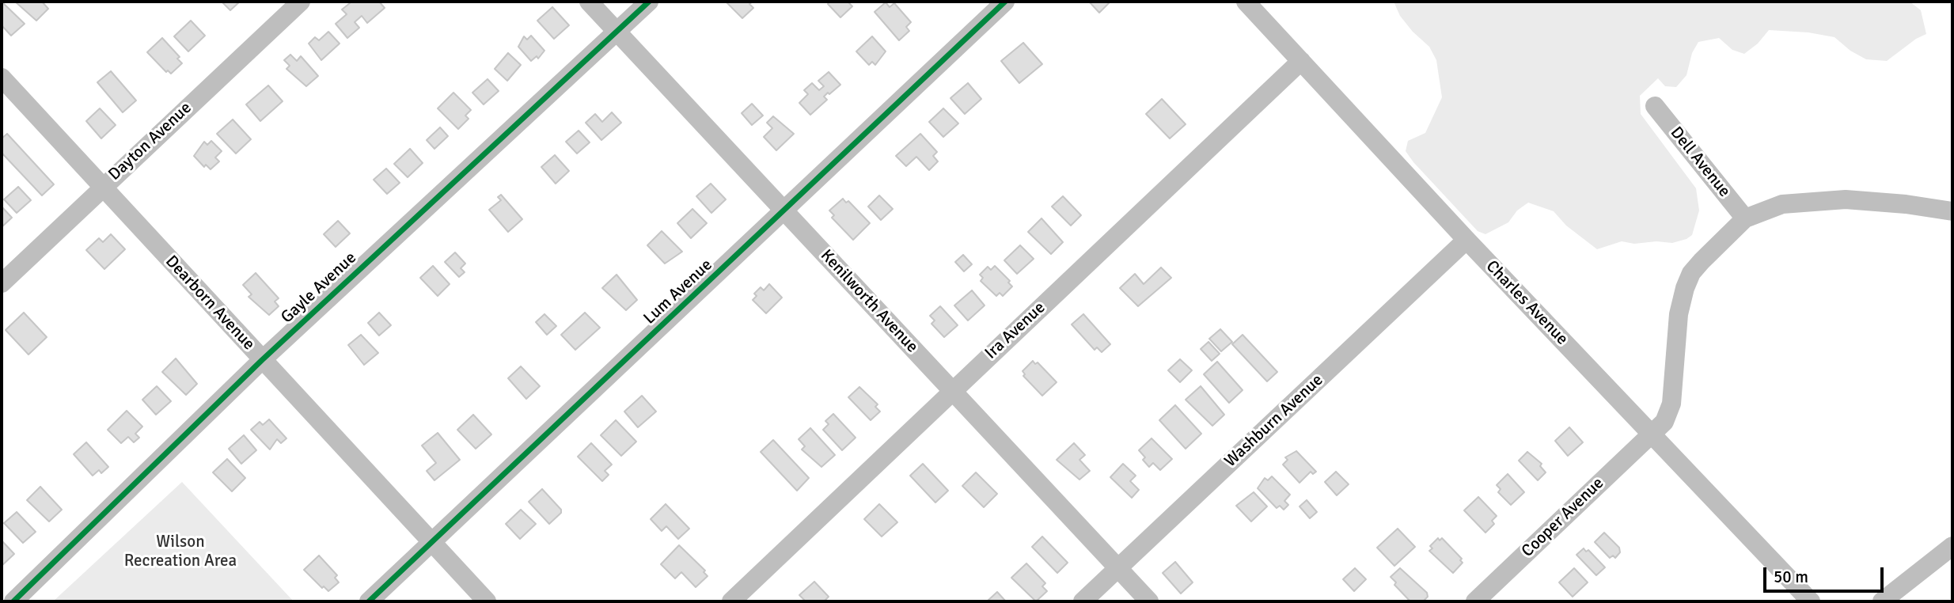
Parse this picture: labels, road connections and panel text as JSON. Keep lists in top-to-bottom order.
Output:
{
  "streets": {
    "street": [
      "Dayton Avenue",
      "Dell Avenue",
      "Gayle Avenue",
      "Lum Avenue",
      "Kenilworth Avenue",
      "Dearborn Avenue",
      "Charles Avenue",
      "Ira Avenue",
      "Washburn Avenue",
      "Cooper Avenue"
    ]
  },
  "crossings": [
    ["Dayton Avenue", "Dearborn Avenue"],
    ["Dell Avenue", "Cooper Avenue"],
    ["Gayle Avenue", "Kenilworth Avenue"],
    ["Gayle Avenue", "Dearborn Avenue"],
    ["Lum Avenue", "Kenilworth Avenue"],
    ["Lum Avenue", "Dearborn Avenue"],
    ["Kenilworth Avenue", "Ira Avenue"],
    ["Kenilworth Avenue", "Washburn Avenue"],
    ["Charles Avenue", "Ira Avenue"],
    ["Charles Avenue", "Washburn Avenue"],
    ["Charles Avenue", "Cooper Avenue"]
  ],
  "parks": ["Wilson Recreation Area"],
  "scale_bar": "50 m"
}
